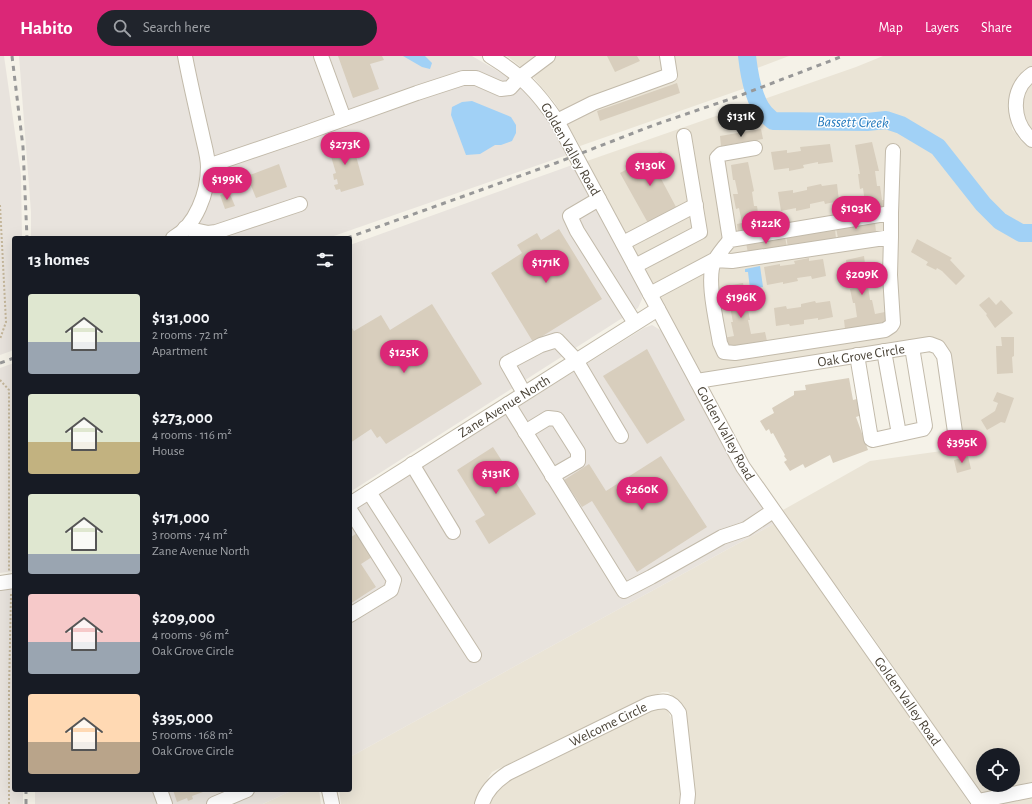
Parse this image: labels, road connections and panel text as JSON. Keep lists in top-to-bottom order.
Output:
{
  "streets": {
    "street": [
      "Golden Valley Road",
      "Oak Grove Circle",
      "Zane Avenue North",
      "Welcome Circle"
    ]
  },
  "crossings": [
    ["Golden Valley Road", "Oak Grove Circle"],
    ["Golden Valley Road", "Zane Avenue North"]
  ],
  "water": ["Bassett Creek"],
  "page": {
    "header": "Habito",
    "search": "Search here",
    "nav": ["Map", "Layers", "Share"],
    "price": [
      "$131K",
      "$273K",
      "$130K",
      "$199K",
      "$103K",
      "$122K",
      "$171K",
      "$209K",
      "$196K",
      "$125K",
      "$395K",
      "$131K",
      "$260K"
    ],
    "heading": "13 homes",
    "list": [
      {
        "name": "$131,000",
        "note": "2 rooms · 72 m² · Apartment"
      },
      {
        "name": "$273,000",
        "note": "4 rooms · 116 m² · House"
      },
      {
        "name": "$171,000",
        "note": "3 rooms · 74 m² · Zane Avenue North"
      },
      {
        "name": "$209,000",
        "note": "4 rooms · 96 m² · Oak Grove Circle"
      },
      {
        "name": "$395,000",
        "note": "5 rooms · 168 m² · Oak Grove Circle"
      }
    ]
  }
}
